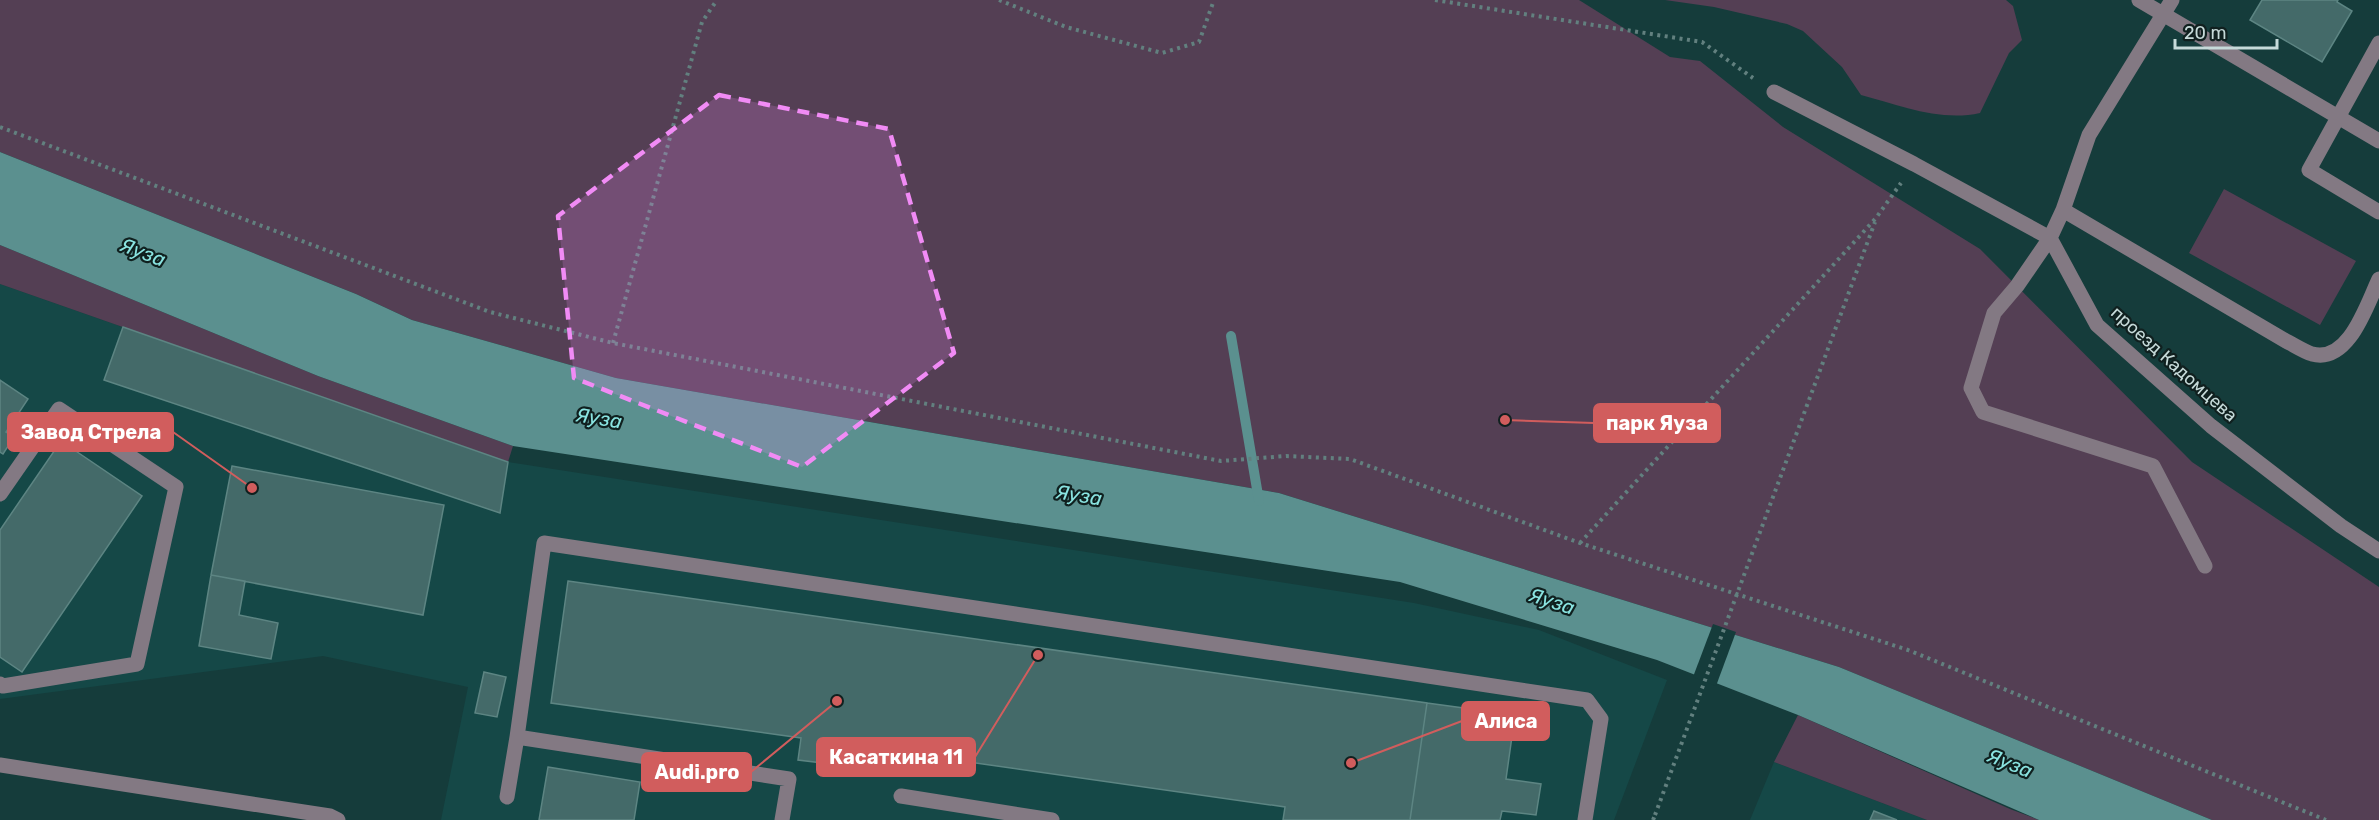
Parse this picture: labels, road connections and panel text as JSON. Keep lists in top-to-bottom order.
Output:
{
  "streets": {
    "street": ["проезд Кадомцева"]
  },
  "water": ["Яуза"],
  "places": [
    "парк Яуза",
    "Завод Стрела",
    "Касаткина 11",
    "Audi.pro",
    "Алиса"
  ],
  "scale_bar": "20 m"
}
